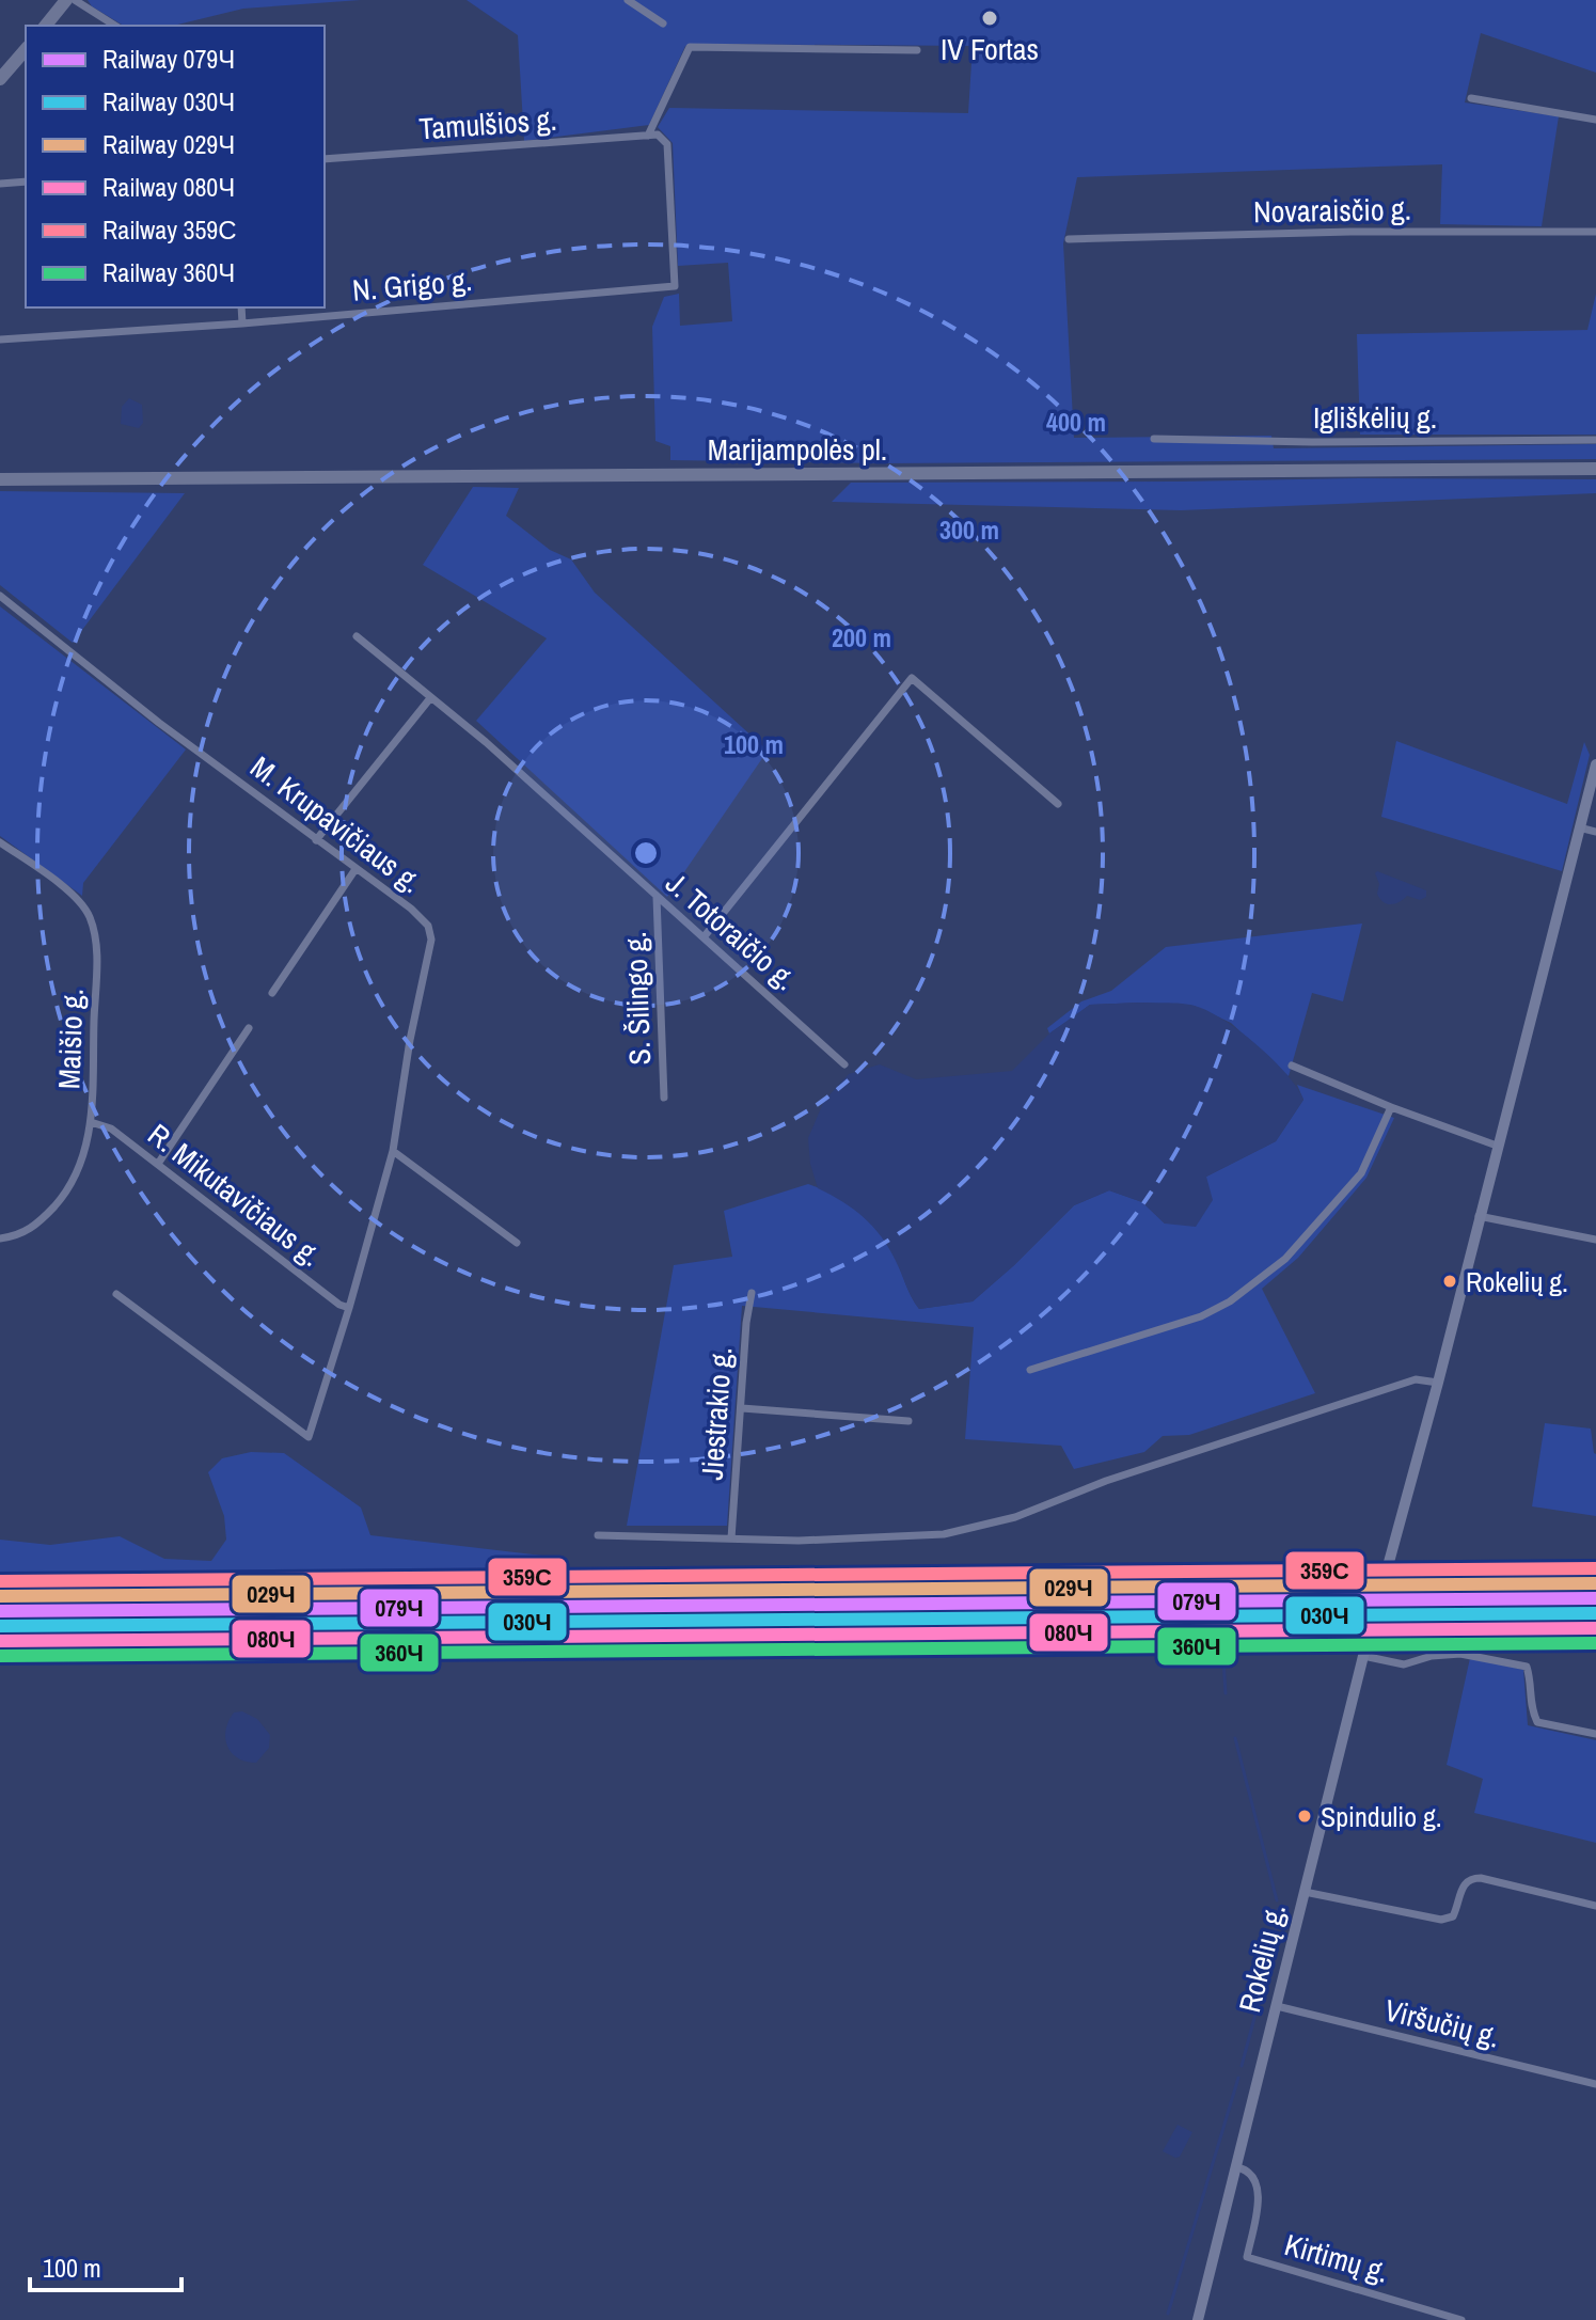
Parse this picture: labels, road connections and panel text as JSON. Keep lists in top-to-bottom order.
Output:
{
  "streets": {
    "main road": ["Marijampolės pl.", "Rokelių g."],
    "street": [
      "Tamulšios g.",
      "Novaraisčio g.",
      "N. Grigo g.",
      "Igliškėlių g.",
      "M. Krupavičiaus g.",
      "J. Totoraičio g.",
      "S. Šilingo g.",
      "Maišio g.",
      "R. Mikutavičiaus g.",
      "Jiestrakio g.",
      "Viršučių g.",
      "Kirtimų g."
    ]
  },
  "crossings": [
    ["Tamulšios g.", "N. Grigo g."],
    ["M. Krupavičiaus g.", "R. Mikutavičiaus g."],
    ["J. Totoraičio g.", "S. Šilingo g."],
    ["Maišio g.", "R. Mikutavičiaus g."],
    ["Rokelių g.", "Viršučių g."],
    ["Rokelių g.", "Kirtimų g."]
  ],
  "places": ["IV Fortas", "Rokelių g.", "Spindulio g."],
  "lines": [
    "rail line 359С",
    "rail line 029Ч",
    "rail line 079Ч",
    "rail line 030Ч",
    "rail line 080Ч",
    "rail line 360Ч"
  ],
  "legend": [
    "Railway 079Ч",
    "Railway 030Ч",
    "Railway 029Ч",
    "Railway 080Ч",
    "Railway 359С",
    "Railway 360Ч"
  ],
  "scale_bar": "100 m",
  "rings": [
    "400 m",
    "300 m",
    "200 m",
    "100 m"
  ]
}
